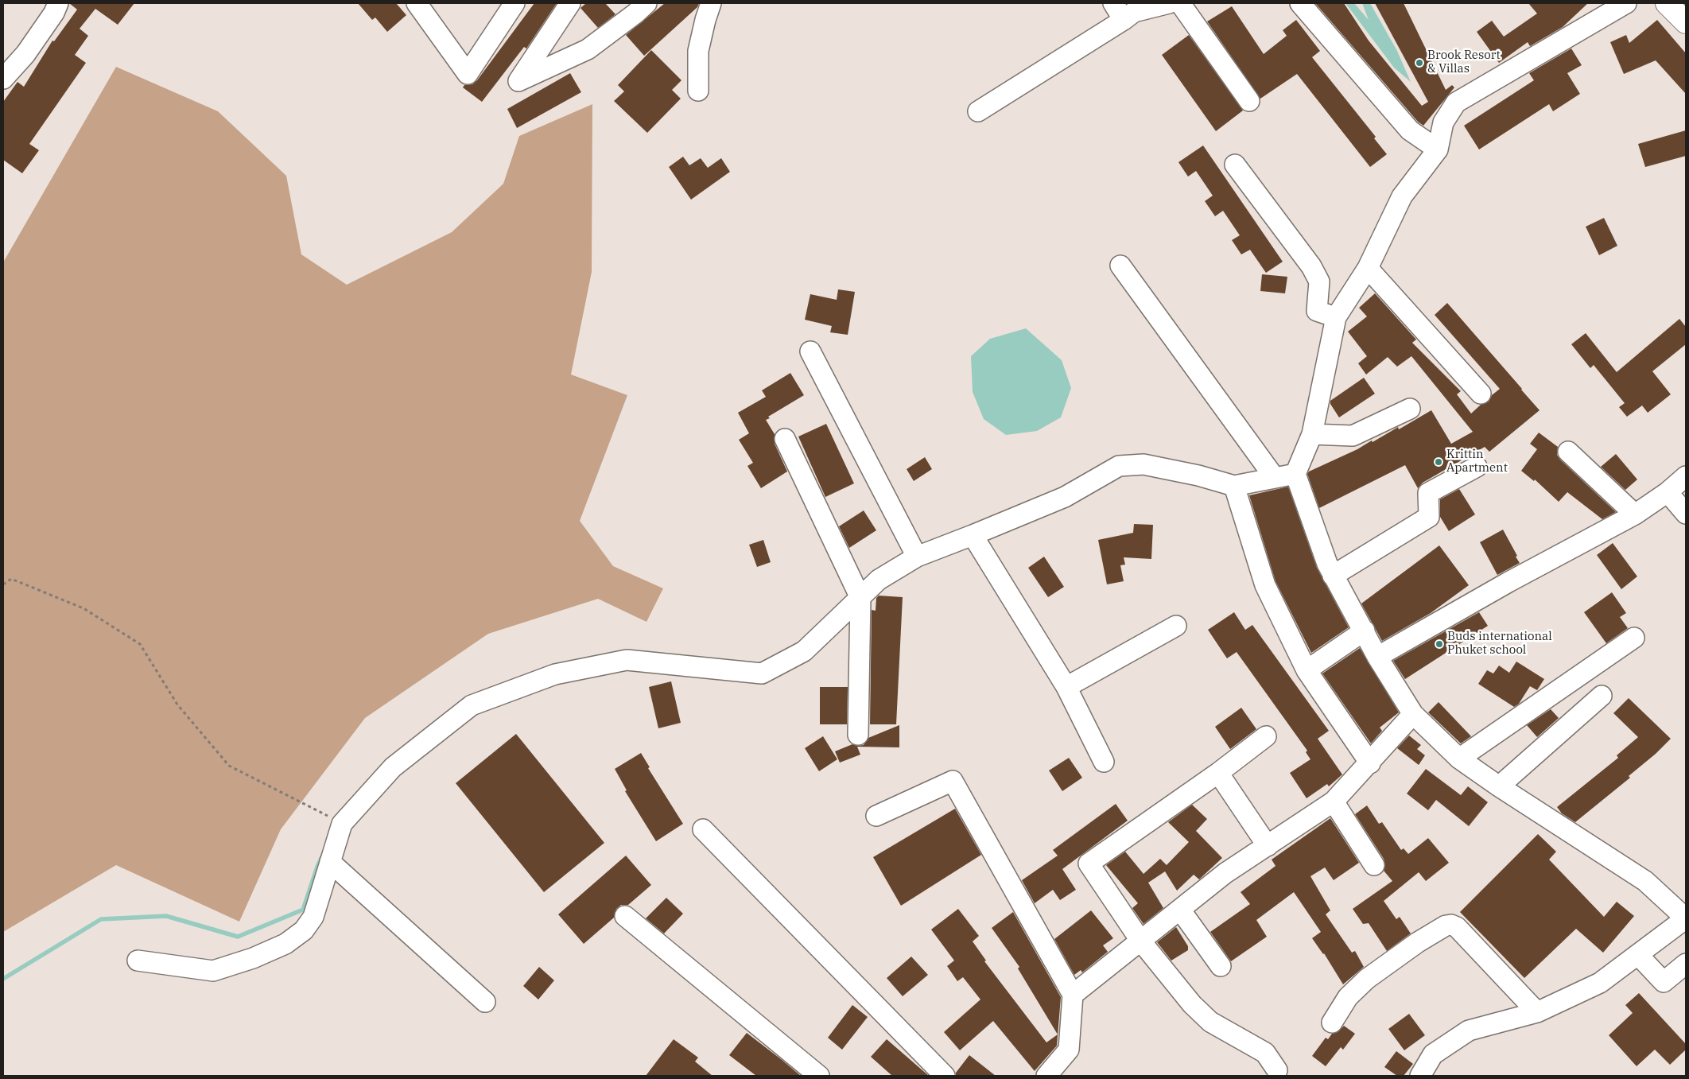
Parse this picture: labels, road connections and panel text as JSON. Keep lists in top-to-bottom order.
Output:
{
  "places": ["Brook Resort & Villas", "Krittin Apartment", "Buds international Phuket school"]
}
